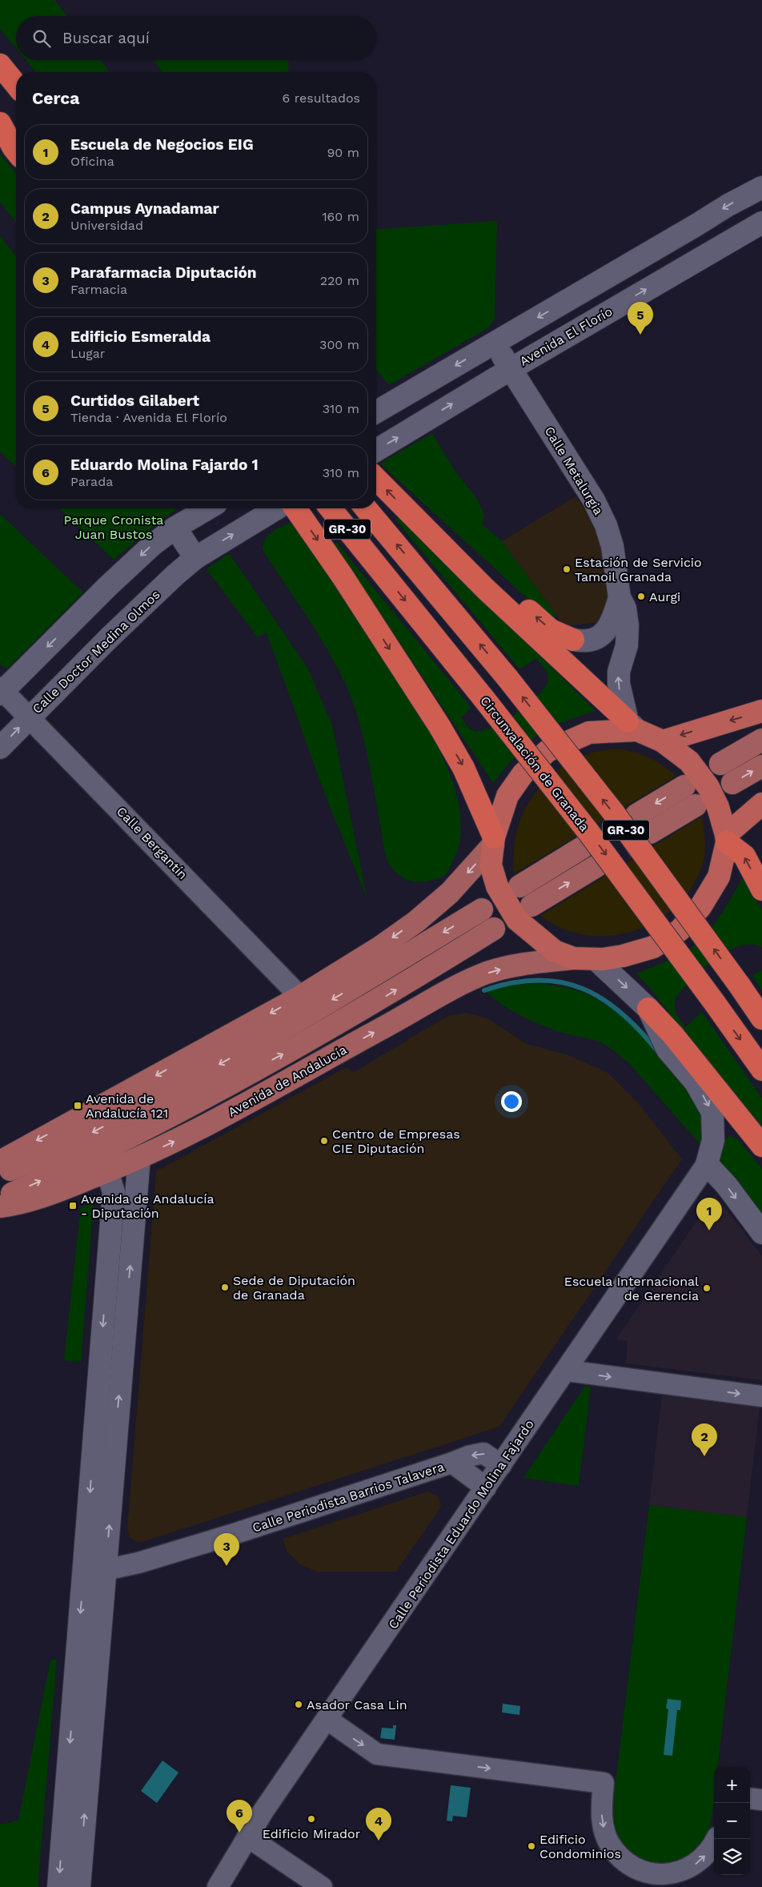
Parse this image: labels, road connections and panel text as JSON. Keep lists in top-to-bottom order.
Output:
{
  "streets": {
    "highway": ["GR-30", "Circunvalación de Granada"],
    "main road": [
      "Avenida El Florío",
      "Calle Metalurgia",
      "Calle Doctor Medina Olmos",
      "Avenida de Andalucía"
    ],
    "street": ["Calle Bergantín", "Calle Periodista Barrios Talavera", "Calle Periodista Eduardo Molina Fajardo"]
  },
  "crossings": [
    ["Avenida El Florío", "Calle Metalurgia"],
    ["Calle Doctor Medina Olmos", "Calle Bergantín"],
    ["Calle Periodista Barrios Talavera", "Calle Periodista Eduardo Molina Fajardo"]
  ],
  "parks": ["Parque Cronista Juan Bustos"],
  "places": {
    "other": [
      "Estación de Servicio Tamoil Granada",
      "Aurgi",
      "Centro de Empresas CIE Diputación",
      "Sede de Diputación de Granada",
      "Escuela Internacional de Gerencia",
      "Asador Casa Lin",
      "Edificio Mirador",
      "Edificio Condominios"
    ],
    "transit": ["Avenida de Andalucía 121", "Avenida de Andalucía - Diputación"]
  },
  "page": {
    "search": "Buscar aquí",
    "heading": ["Cerca", "6 resultados"],
    "list": [
      {
        "mark": "1",
        "name": "Escuela de Negocios EIG",
        "note": "Oficina",
        "value": "90 m"
      },
      {
        "mark": "2",
        "name": "Campus Aynadamar",
        "note": "Universidad",
        "value": "160 m"
      },
      {
        "mark": "3",
        "name": "Parafarmacia Diputación",
        "note": "Farmacia",
        "value": "220 m"
      },
      {
        "mark": "4",
        "name": "Edificio Esmeralda",
        "note": "Lugar",
        "value": "300 m"
      },
      {
        "mark": "5",
        "name": "Curtidos Gilabert",
        "note": "Tienda · Avenida El Florío",
        "value": "310 m"
      },
      {
        "mark": "6",
        "name": "Eduardo Molina Fajardo 1",
        "note": "Parada",
        "value": "310 m"
      }
    ],
    "pins": [
      "5",
      "1",
      "2",
      "3",
      "6",
      "4"
    ],
    "map_buttons": ["+", "−"]
  }
}
